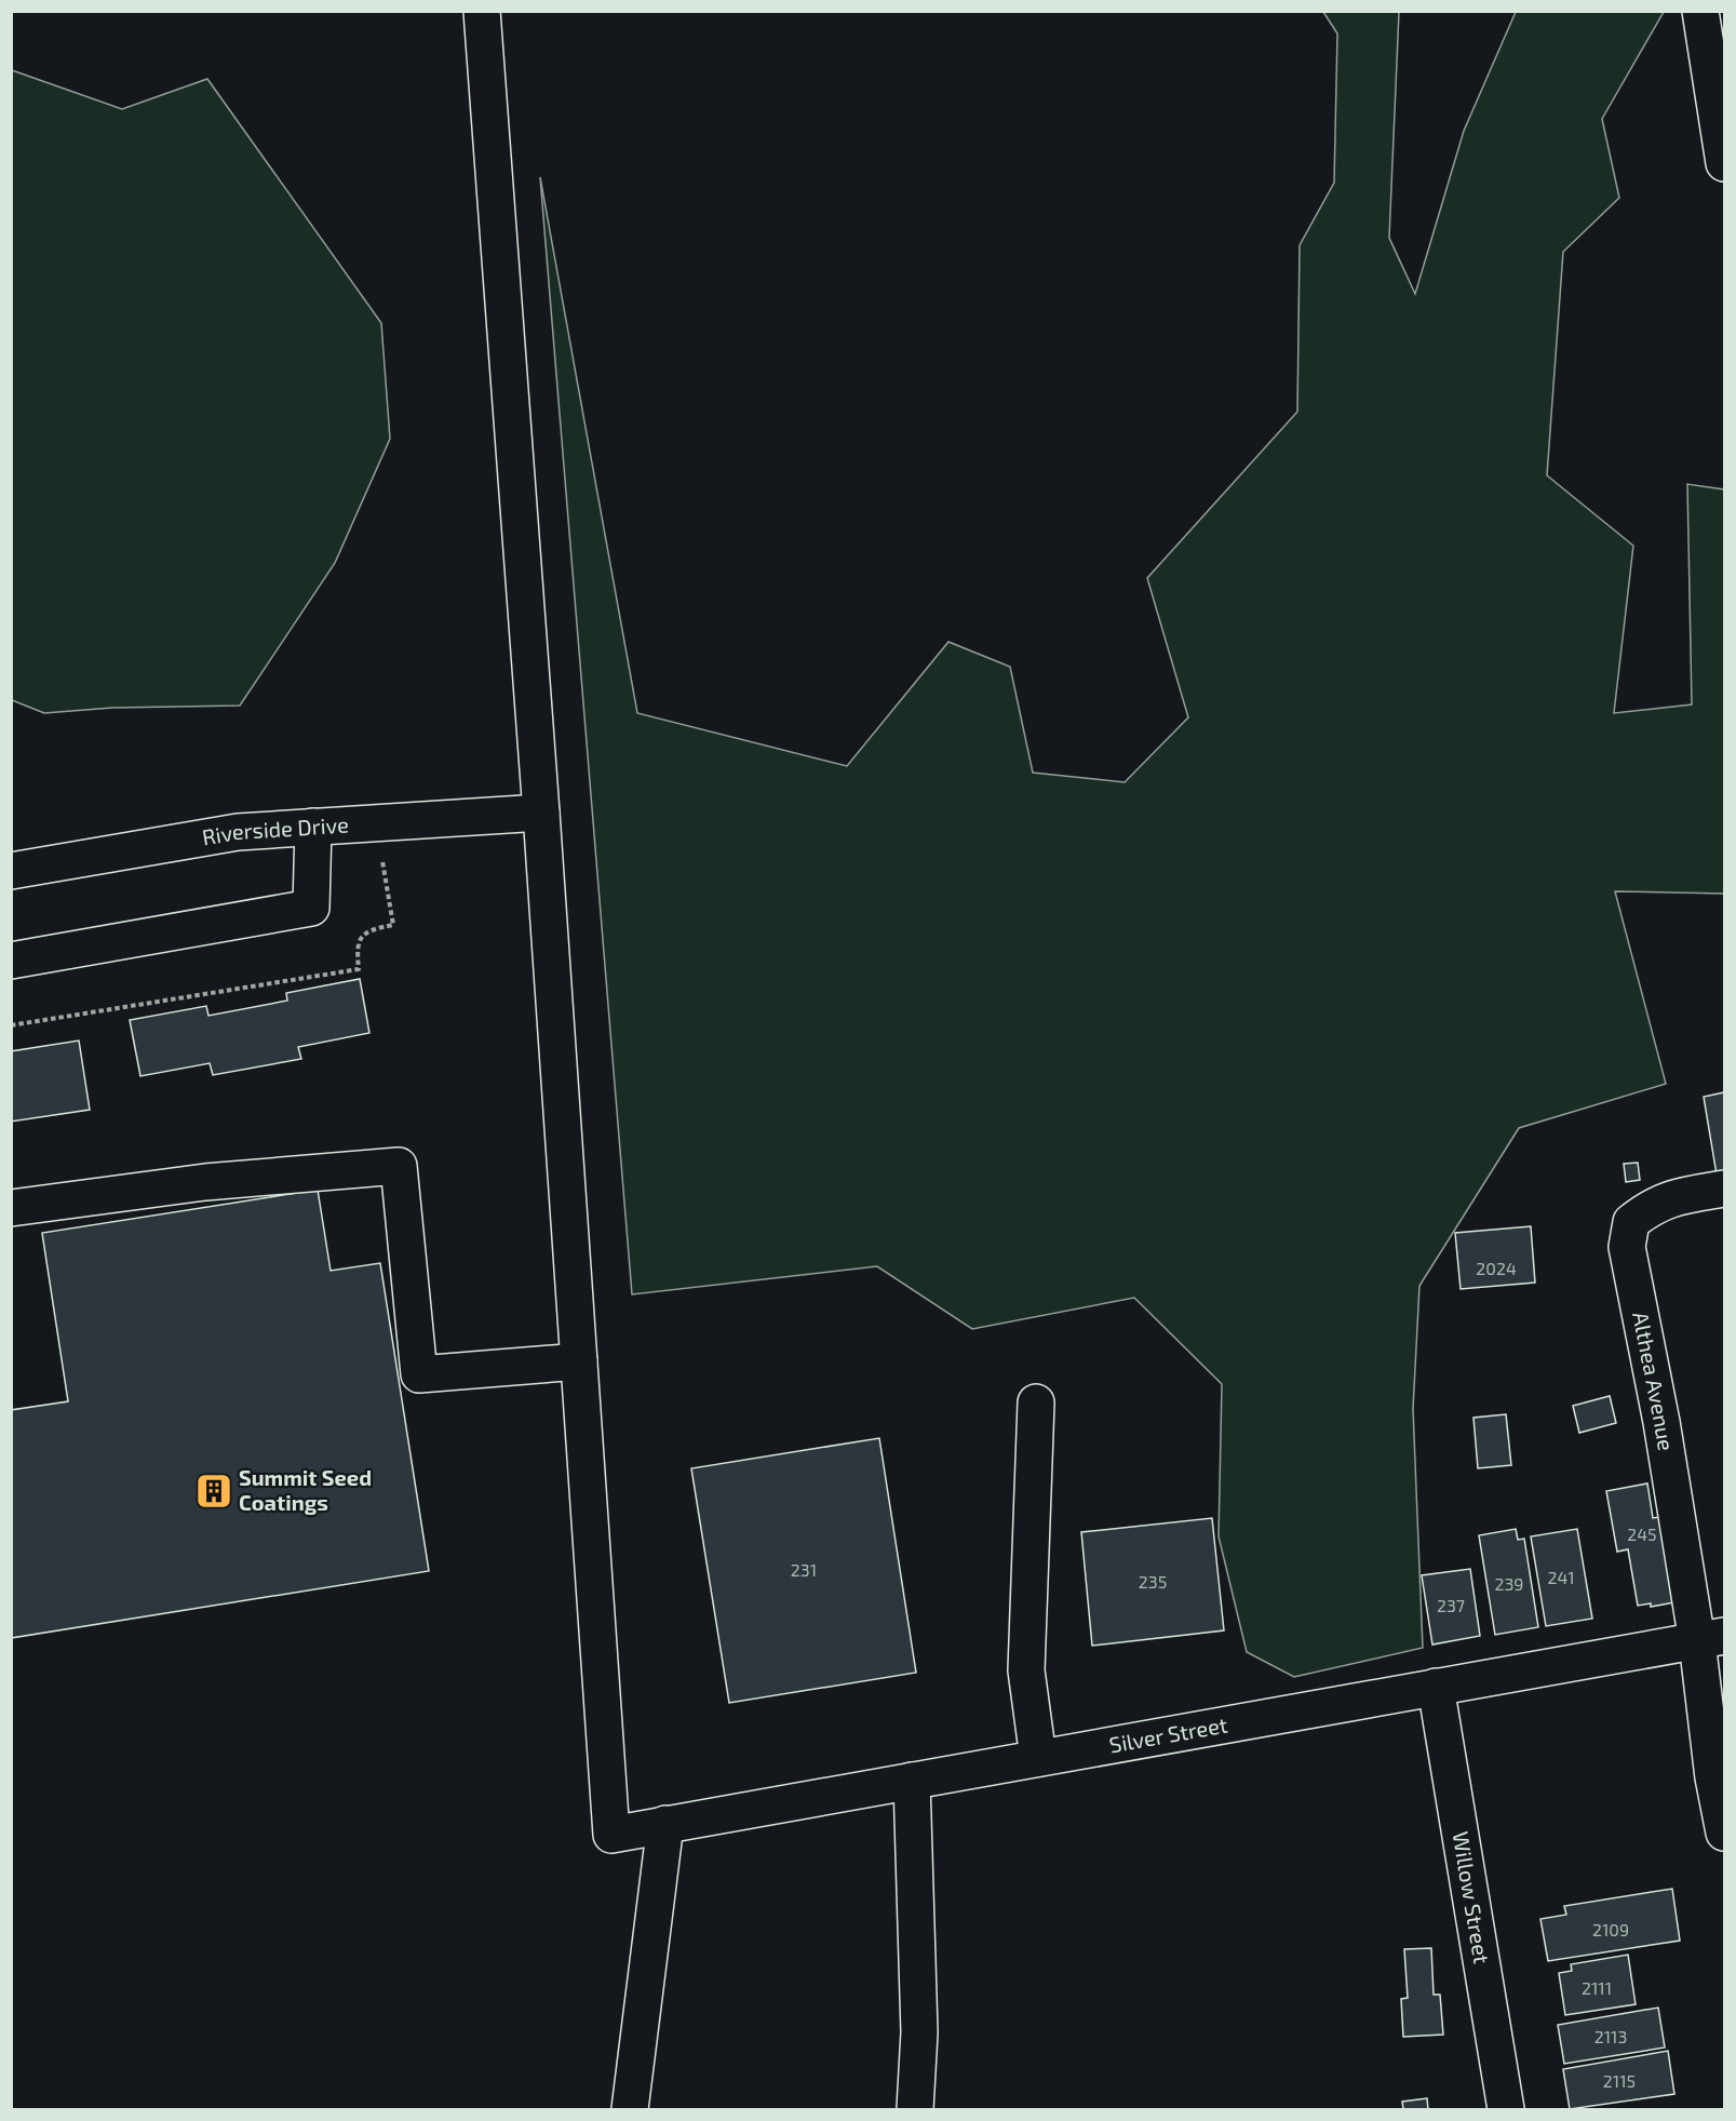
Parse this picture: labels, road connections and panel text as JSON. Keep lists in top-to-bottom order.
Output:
{
  "streets": {
    "street": [
      "Riverside Drive",
      "Althea Avenue",
      "Silver Street",
      "Willow Street"
    ]
  },
  "crossings": [
    ["Althea Avenue", "Silver Street"],
    ["Silver Street", "Willow Street"]
  ],
  "places": {
    "building": ["Summit Seed Coatings"]
  },
  "house_numbers": [
    "2024",
    "245",
    "231",
    "241",
    "235",
    "239",
    "237",
    "2109",
    "2111",
    "2113",
    "2115"
  ]
}
